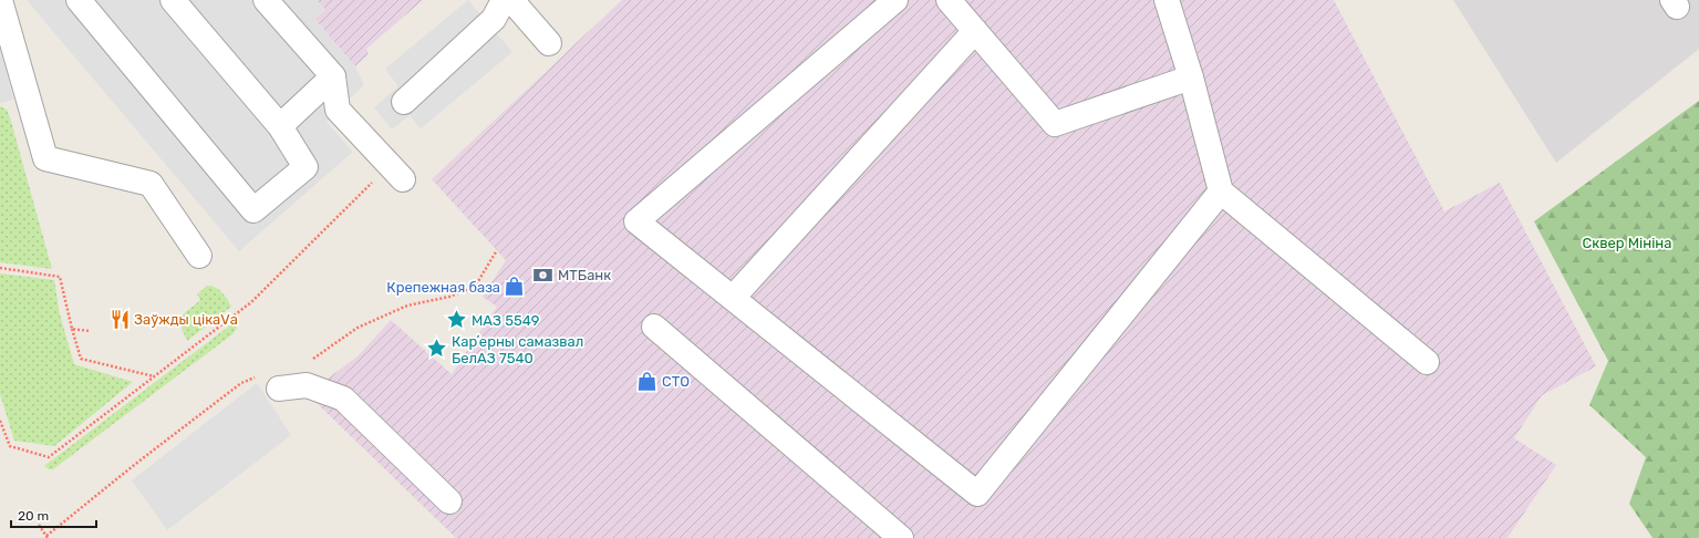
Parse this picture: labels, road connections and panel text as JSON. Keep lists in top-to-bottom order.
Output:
{
  "parks": ["Сквер Мініна"],
  "places": {
    "bank": ["МТБанк"],
    "shop": ["Крепежная база", "СТО"],
    "restaurant": ["Заўжды цікаVа"],
    "place": ["МАЗ 5549", "Карʼерны самазвал БелАЗ 7540"]
  },
  "scale_bar": "20 m"
}
